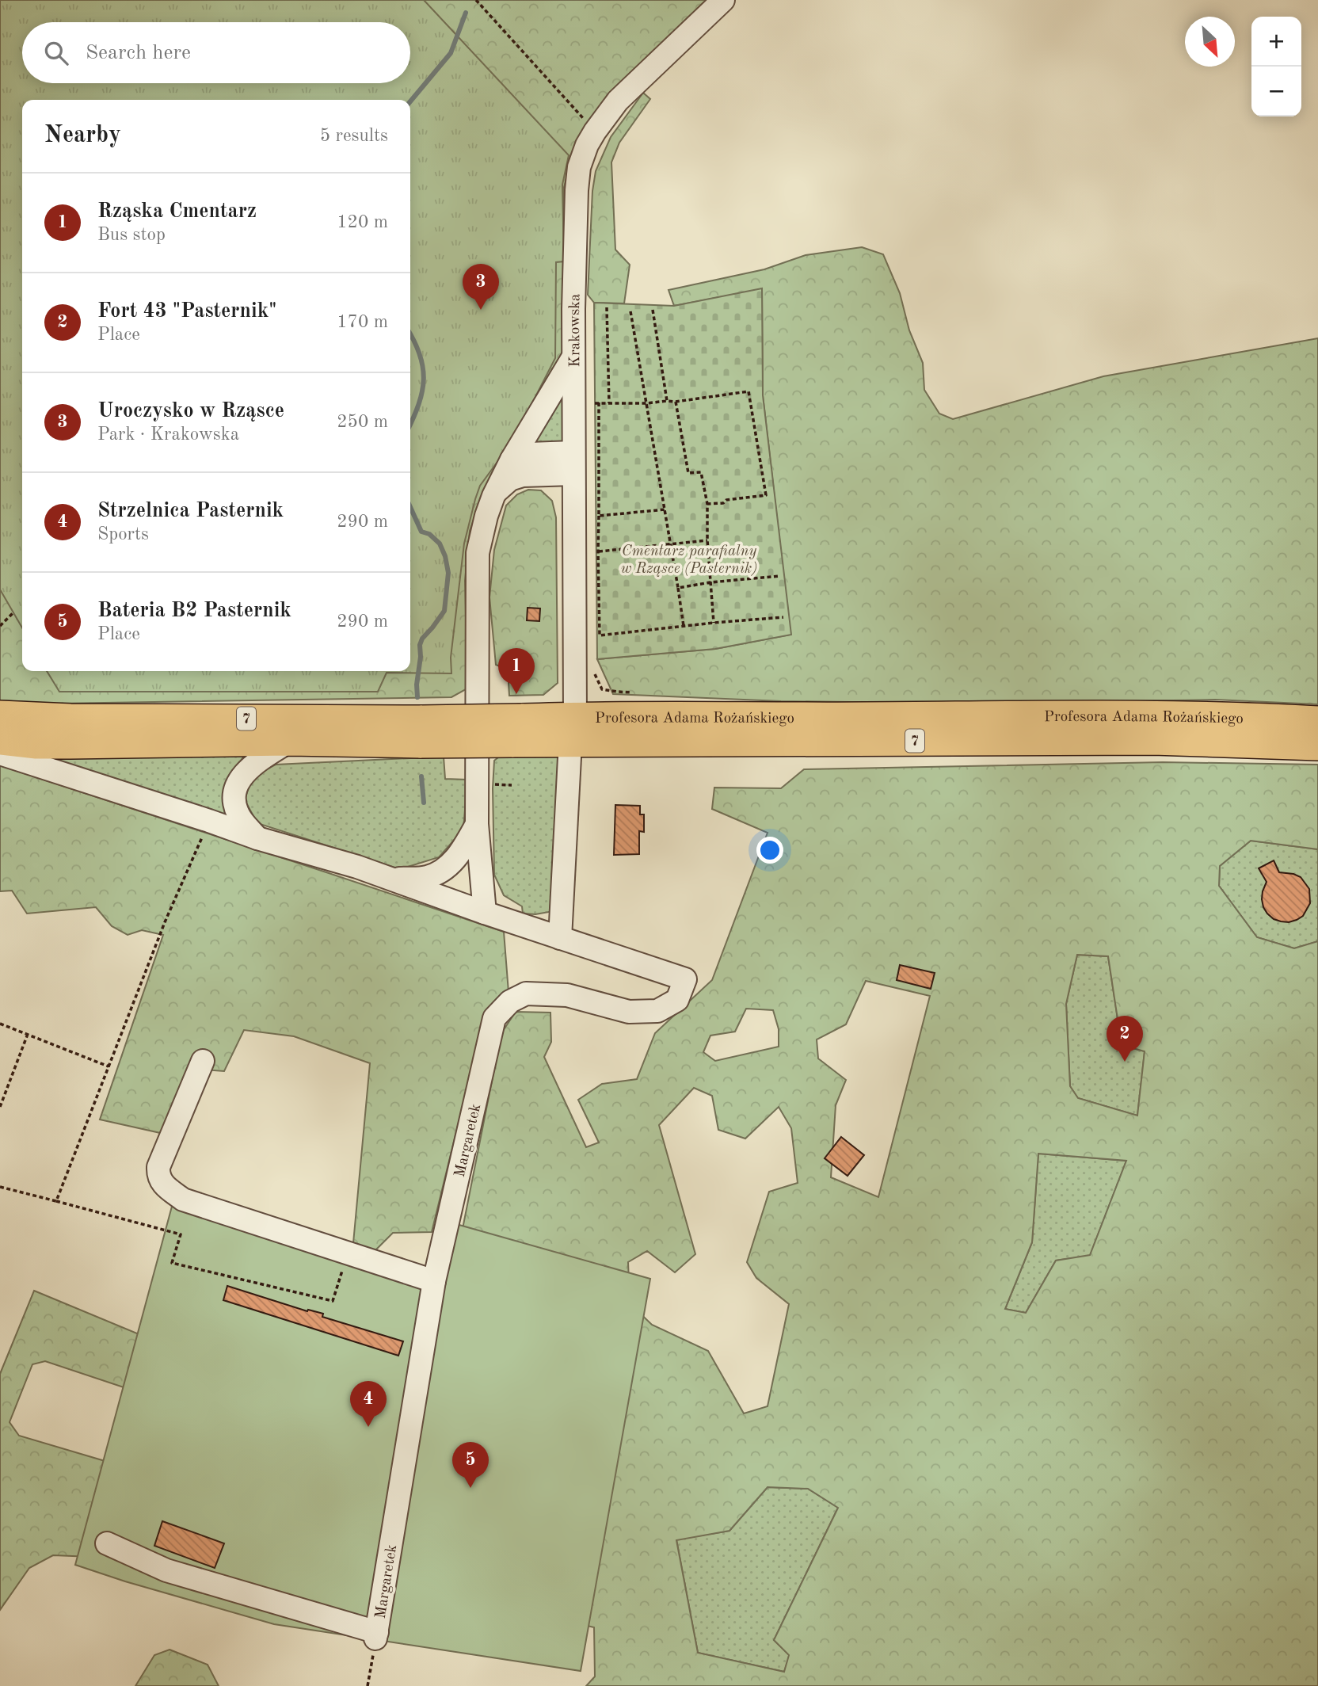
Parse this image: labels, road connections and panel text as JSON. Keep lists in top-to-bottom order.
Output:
{
  "streets": {
    "main road": ["Profesora Adama Rożańskiego", "7"],
    "street": ["Krakowska", "Margaretek"]
  },
  "crossings": [
    ["Krakowska", "Profesora Adama Rożańskiego"],
    ["Krakowska", "Margaretek"]
  ],
  "parks": ["Cmentarz parafialny w Rząsce (Pasternik)"],
  "north": "bottom right",
  "page": {
    "map_buttons": ["+", "−"],
    "search": "Search here",
    "heading": ["Nearby", "5 results"],
    "list": [
      {
        "mark": "1",
        "name": "Rząska Cmentarz",
        "note": "Bus stop",
        "value": "120 m"
      },
      {
        "mark": "2",
        "name": "Fort 43 \"Pasternik\"",
        "note": "Place",
        "value": "170 m"
      },
      {
        "mark": "3",
        "name": "Uroczysko w Rząsce",
        "note": "Park · Krakowska",
        "value": "250 m"
      },
      {
        "mark": "4",
        "name": "Strzelnica Pasternik",
        "note": "Sports",
        "value": "290 m"
      },
      {
        "mark": "5",
        "name": "Bateria B2 Pasternik",
        "note": "Place",
        "value": "290 m"
      }
    ],
    "pins": [
      "3",
      "1",
      "2",
      "4",
      "5"
    ]
  }
}
